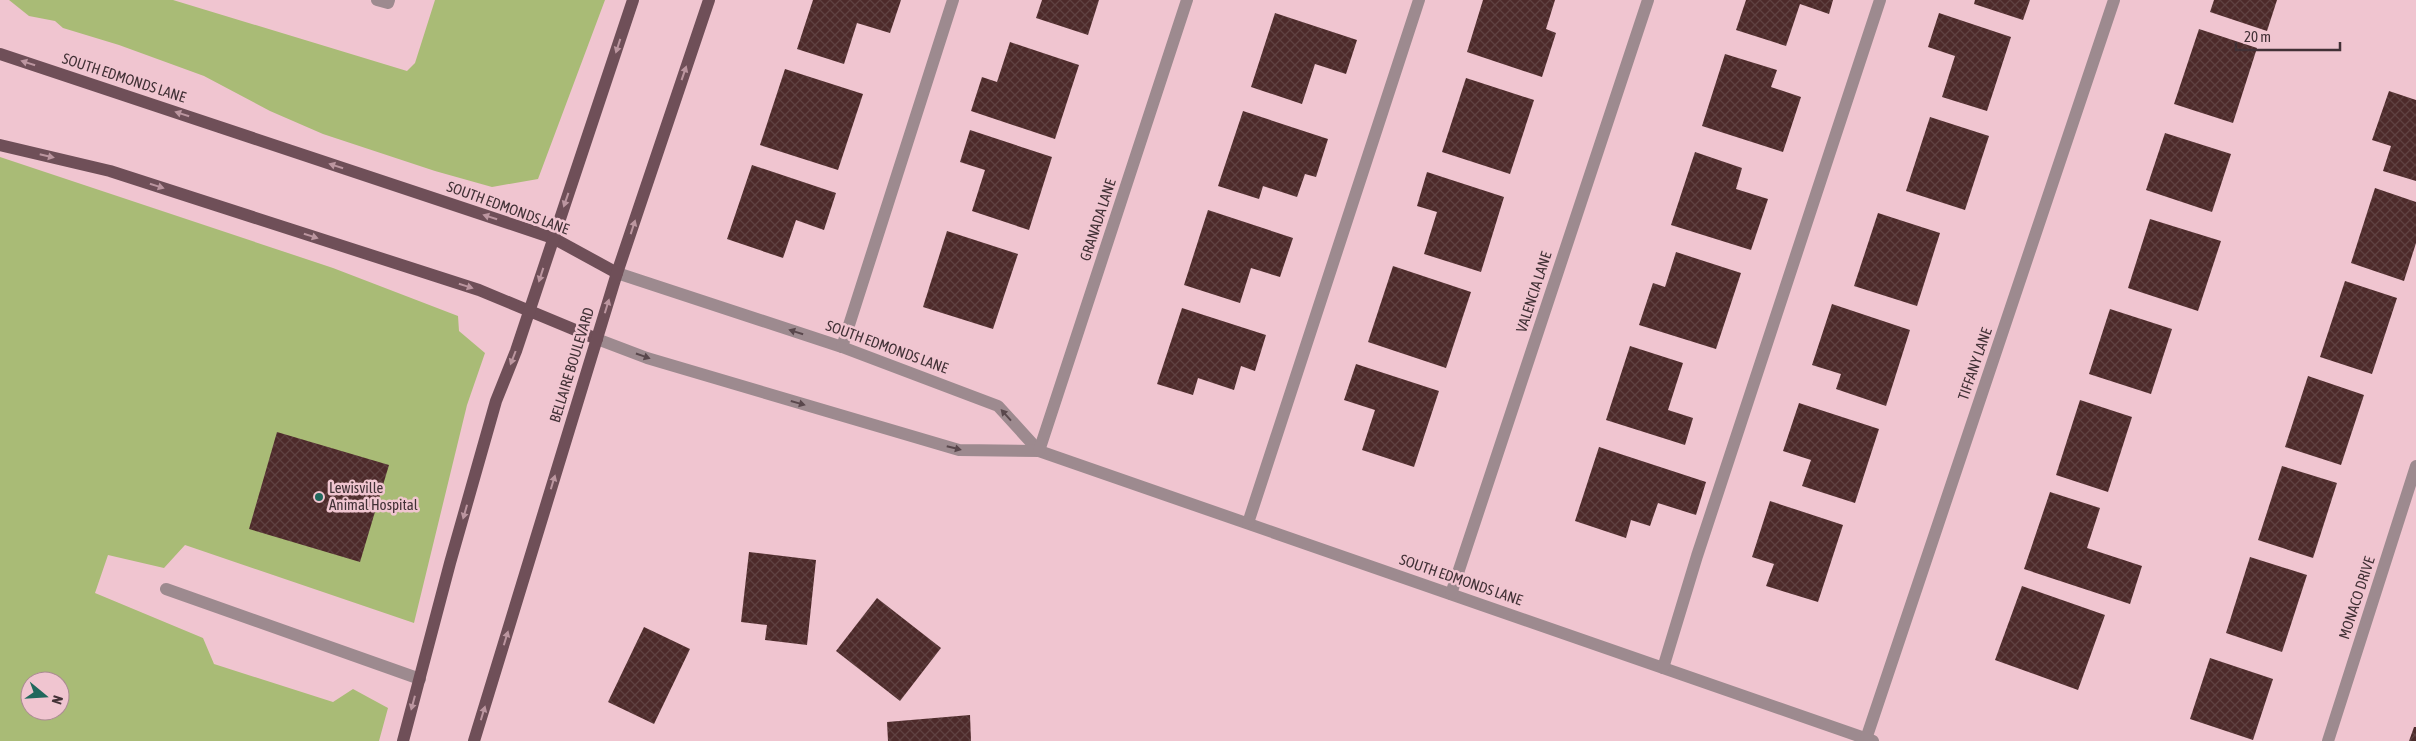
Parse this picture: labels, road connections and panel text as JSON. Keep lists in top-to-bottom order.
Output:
{
  "streets": {
    "main road": ["SOUTH EDMONDS LANE", "BELLAIRE BOULEVARD"],
    "street": [
      "GRANADA LANE",
      "VALENCIA LANE",
      "TIFFANY LANE",
      "MONACO DRIVE"
    ]
  },
  "crossings": [
    ["SOUTH EDMONDS LANE", "GRANADA LANE"],
    ["SOUTH EDMONDS LANE", "VALENCIA LANE"],
    ["SOUTH EDMONDS LANE", "TIFFANY LANE"],
    ["SOUTH EDMONDS LANE", "BELLAIRE BOULEVARD"]
  ],
  "places": ["Lewisville Animal Hospital"],
  "scale_bar": "20 m",
  "north": "right"
}
